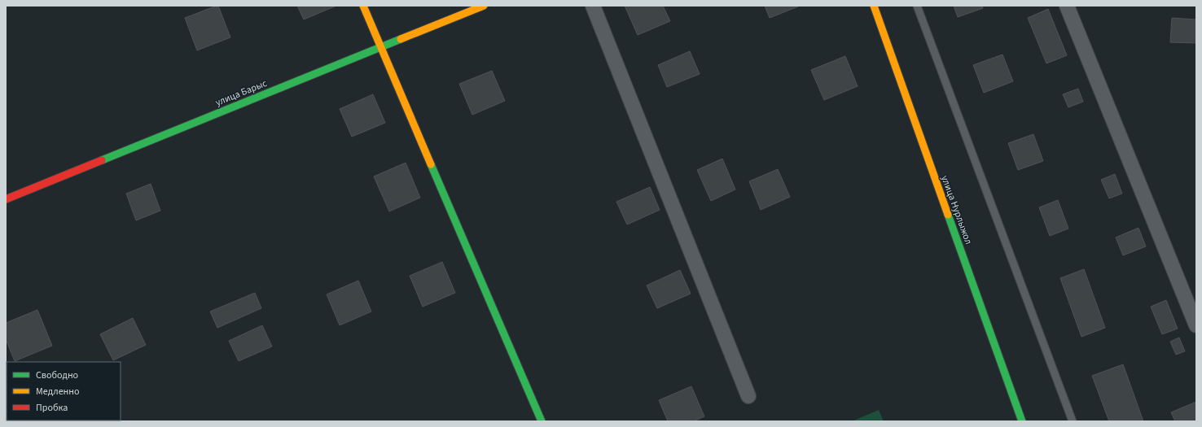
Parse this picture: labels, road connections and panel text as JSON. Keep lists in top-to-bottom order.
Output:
{
  "streets": {
    "street": ["улица Барыс", "улица Нурлыжол"]
  },
  "legend": ["Свободно", "Медленно", "Пробка"]
}
